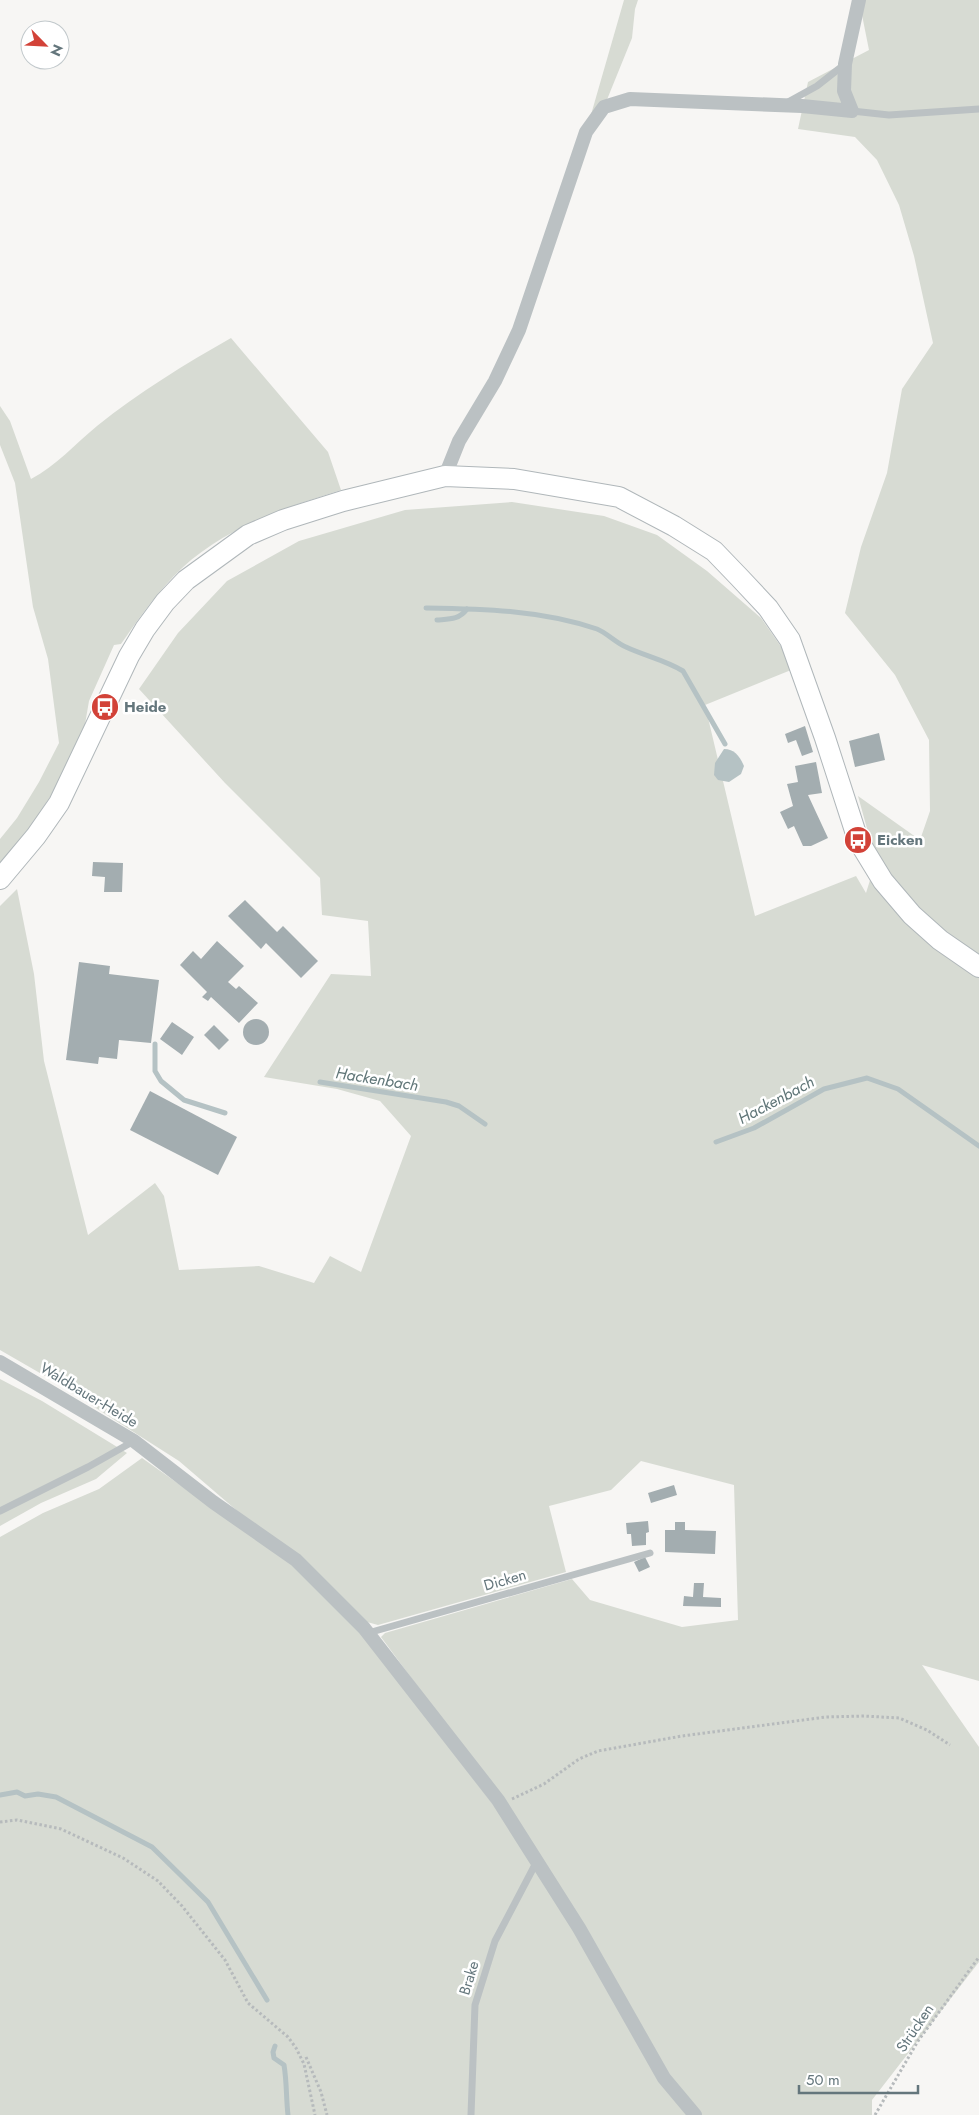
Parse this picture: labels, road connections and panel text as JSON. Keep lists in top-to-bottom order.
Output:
{
  "streets": {
    "street": ["Waldbauer-Heide"],
    "lane": ["Dicken", "Brake"],
    "path": ["Strücken"]
  },
  "water": ["Hackenbach"],
  "places": {
    "bus stop": ["Heide", "Eicken"]
  },
  "scale_bar": "50 m",
  "north": "bottom right"
}
